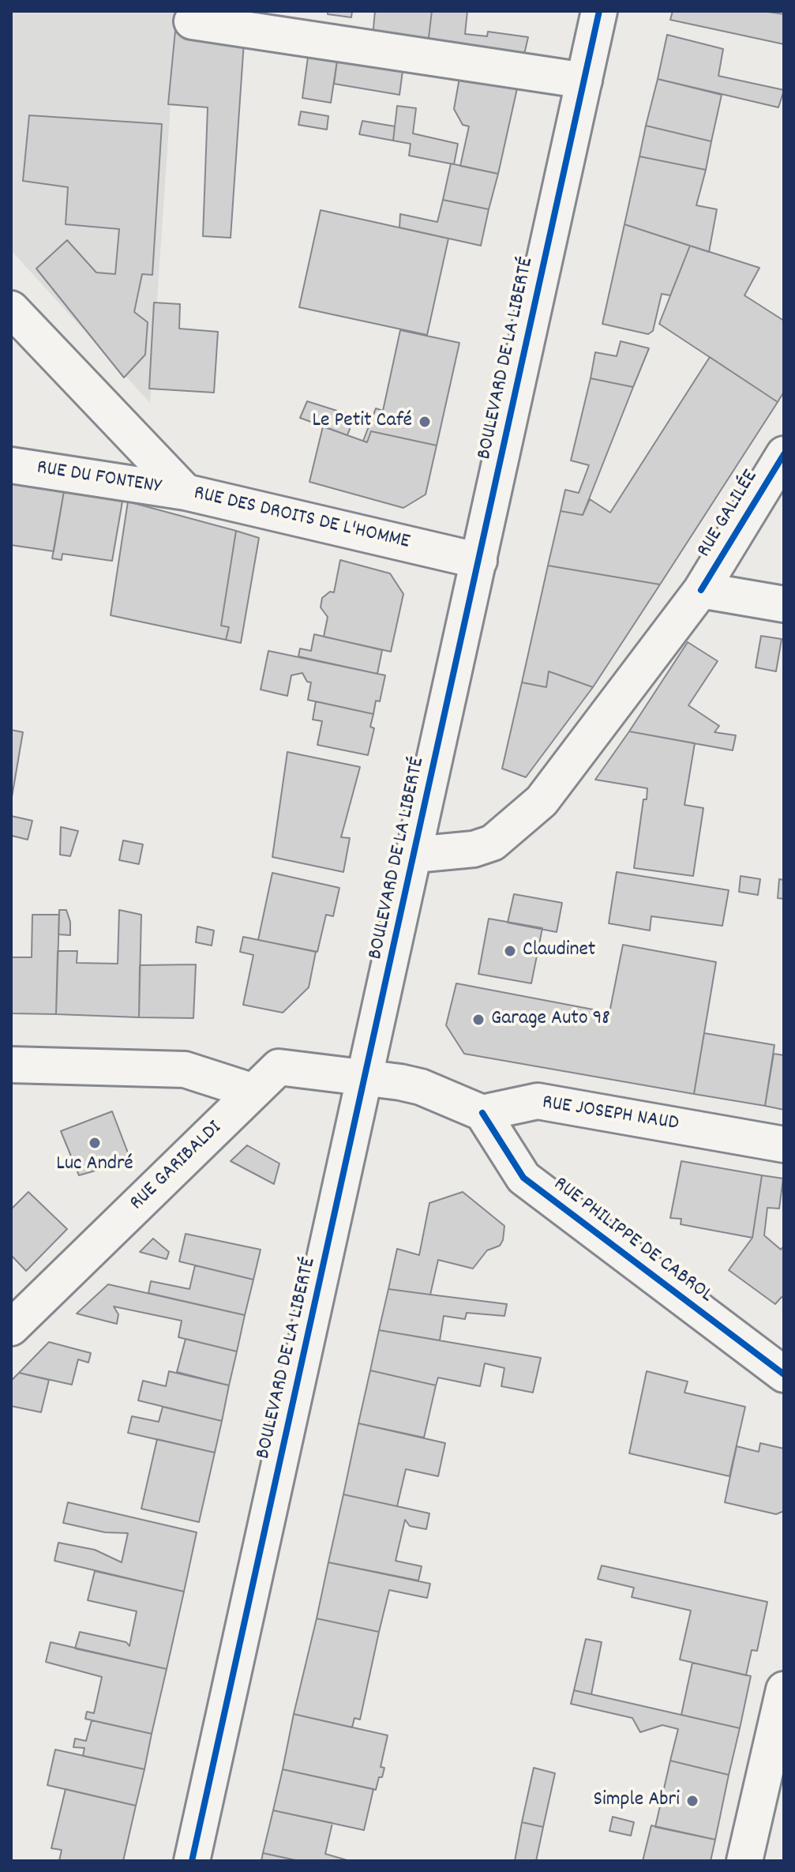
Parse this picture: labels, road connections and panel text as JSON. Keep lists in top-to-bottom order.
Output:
{
  "streets": {
    "street": [
      "BOULEVARD DE LA LIBERTÉ",
      "RUE DU FONTENY",
      "RUE GALILÉE",
      "RUE DES DROITS DE L'HOMME",
      "RUE JOSEPH NAUD",
      "RUE GARIBALDI",
      "RUE PHILIPPE DE CABROL"
    ]
  },
  "crossings": [
    ["BOULEVARD DE LA LIBERTÉ", "RUE GALILÉE"],
    ["BOULEVARD DE LA LIBERTÉ", "RUE DES DROITS DE L'HOMME"],
    ["BOULEVARD DE LA LIBERTÉ", "RUE GARIBALDI"],
    ["RUE DU FONTENY", "RUE DES DROITS DE L'HOMME"],
    ["RUE JOSEPH NAUD", "RUE PHILIPPE DE CABROL"]
  ],
  "places": [
    "Le Petit Café",
    "Claudinet",
    "Garage Auto 98",
    "Luc André",
    "Simple Abri"
  ]
}
